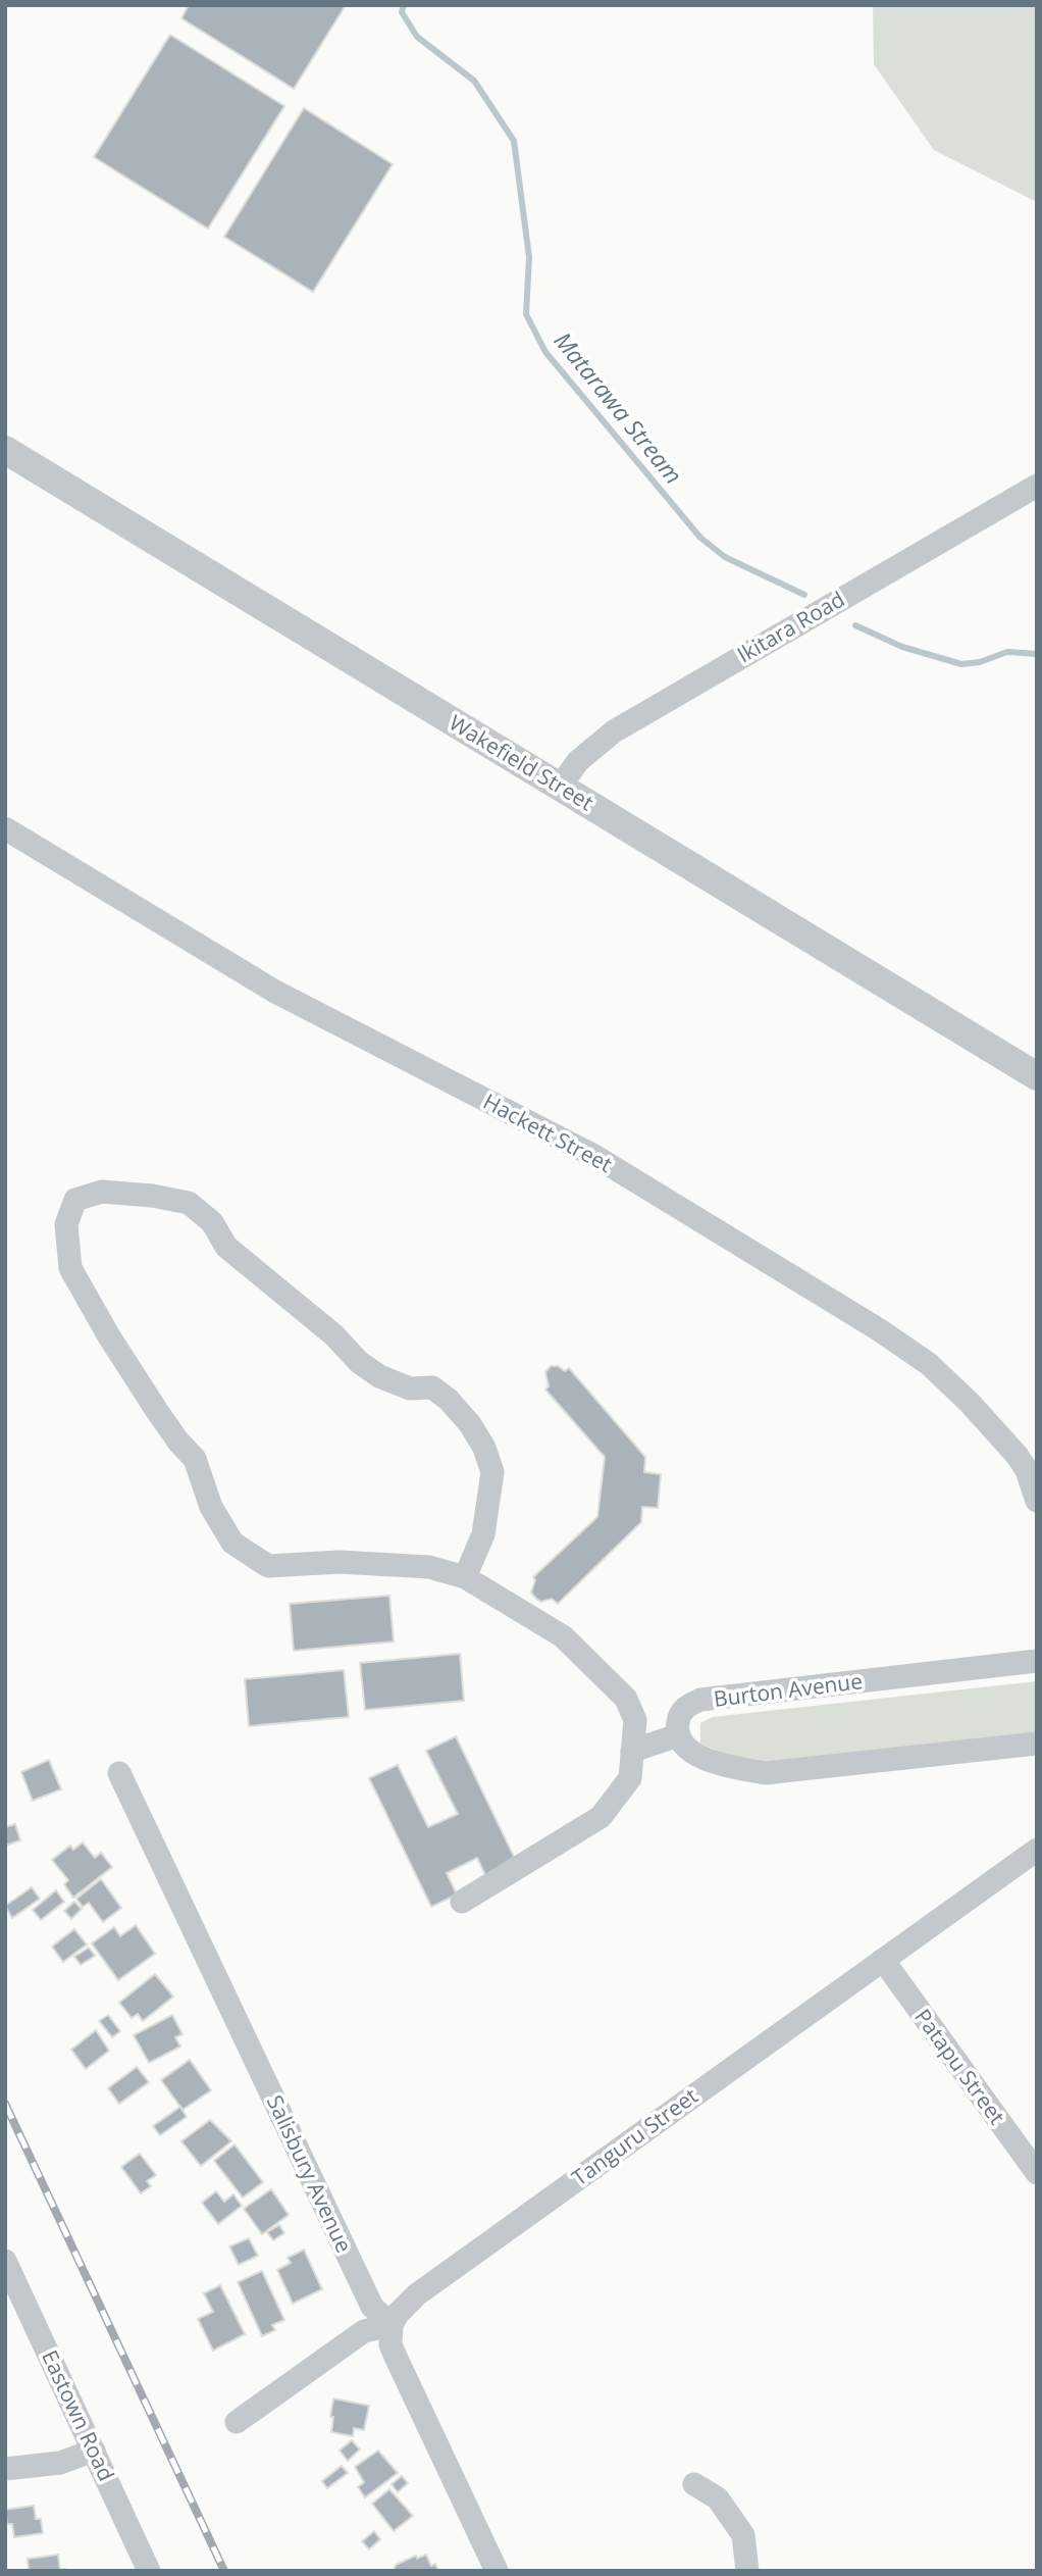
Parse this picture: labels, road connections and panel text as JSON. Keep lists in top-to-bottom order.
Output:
{
  "streets": {
    "street": [
      "Ikitara Road",
      "Wakefield Street",
      "Hackett Street",
      "Burton Avenue",
      "Patapu Street",
      "Tanguru Street",
      "Salisbury Avenue",
      "Eastown Road"
    ]
  },
  "crossings": [
    ["Ikitara Road", "Wakefield Street"],
    ["Patapu Street", "Tanguru Street"],
    ["Tanguru Street", "Salisbury Avenue"]
  ],
  "water": ["Matarawa Stream"]
}
